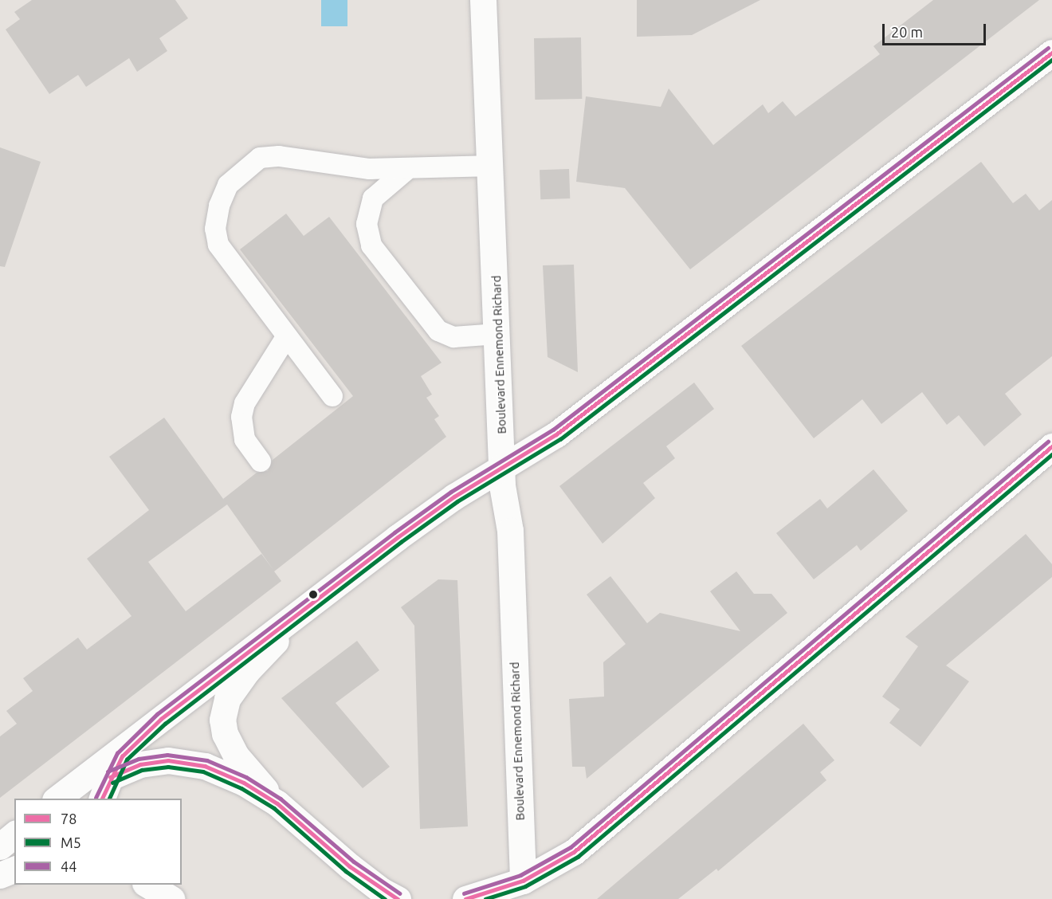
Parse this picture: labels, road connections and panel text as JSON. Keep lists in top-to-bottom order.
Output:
{
  "streets": {
    "street": ["Boulevard Ennemond Richard"]
  },
  "lines": ["transit line 44", "transit line 78", "transit line M5"],
  "legend": ["78", "M5", "44"],
  "scale_bar": "20 m"
}
